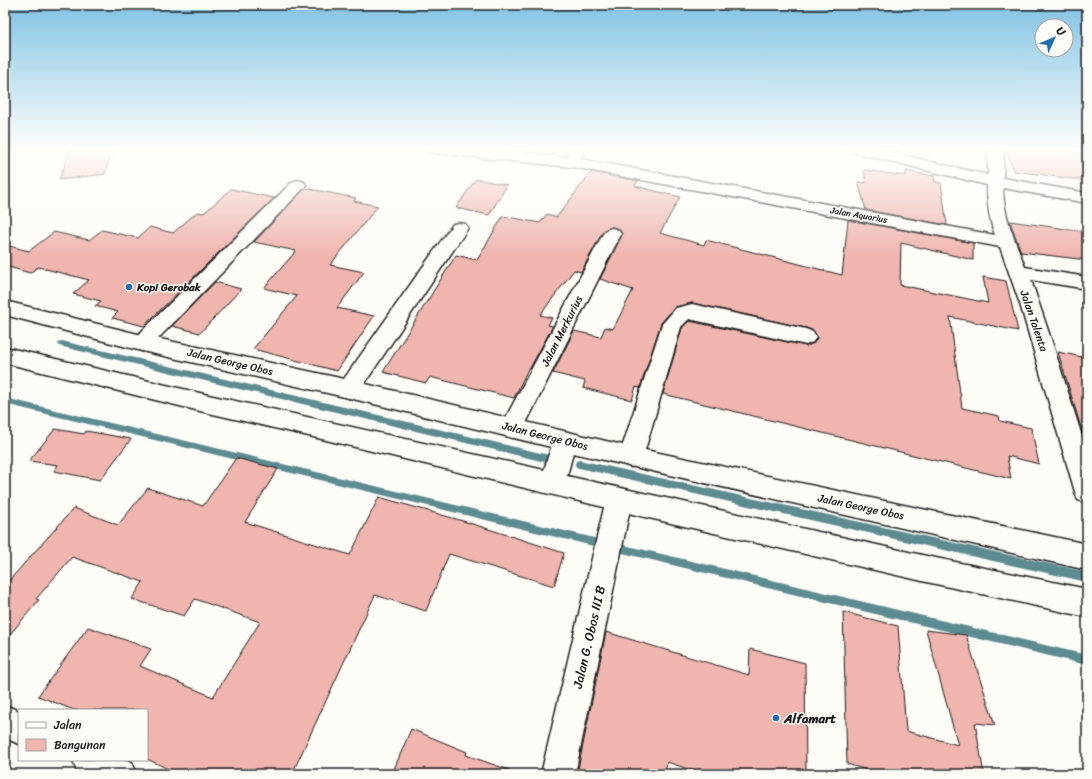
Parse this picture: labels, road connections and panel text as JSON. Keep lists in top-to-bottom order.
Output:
{
  "streets": {
    "street": [
      "Jalan Aquarius",
      "Jalan Talenta",
      "Jalan Merkurius",
      "Jalan George Obos",
      "Jalan G. Obos III B"
    ]
  },
  "crossings": [
    ["Jalan Aquarius", "Jalan Talenta"],
    ["Jalan Merkurius", "Jalan George Obos"]
  ],
  "places": ["Kopi Gerobak", "Alfamart"],
  "legend": ["Jalan", "Bangunan"],
  "north": "top right"
}
